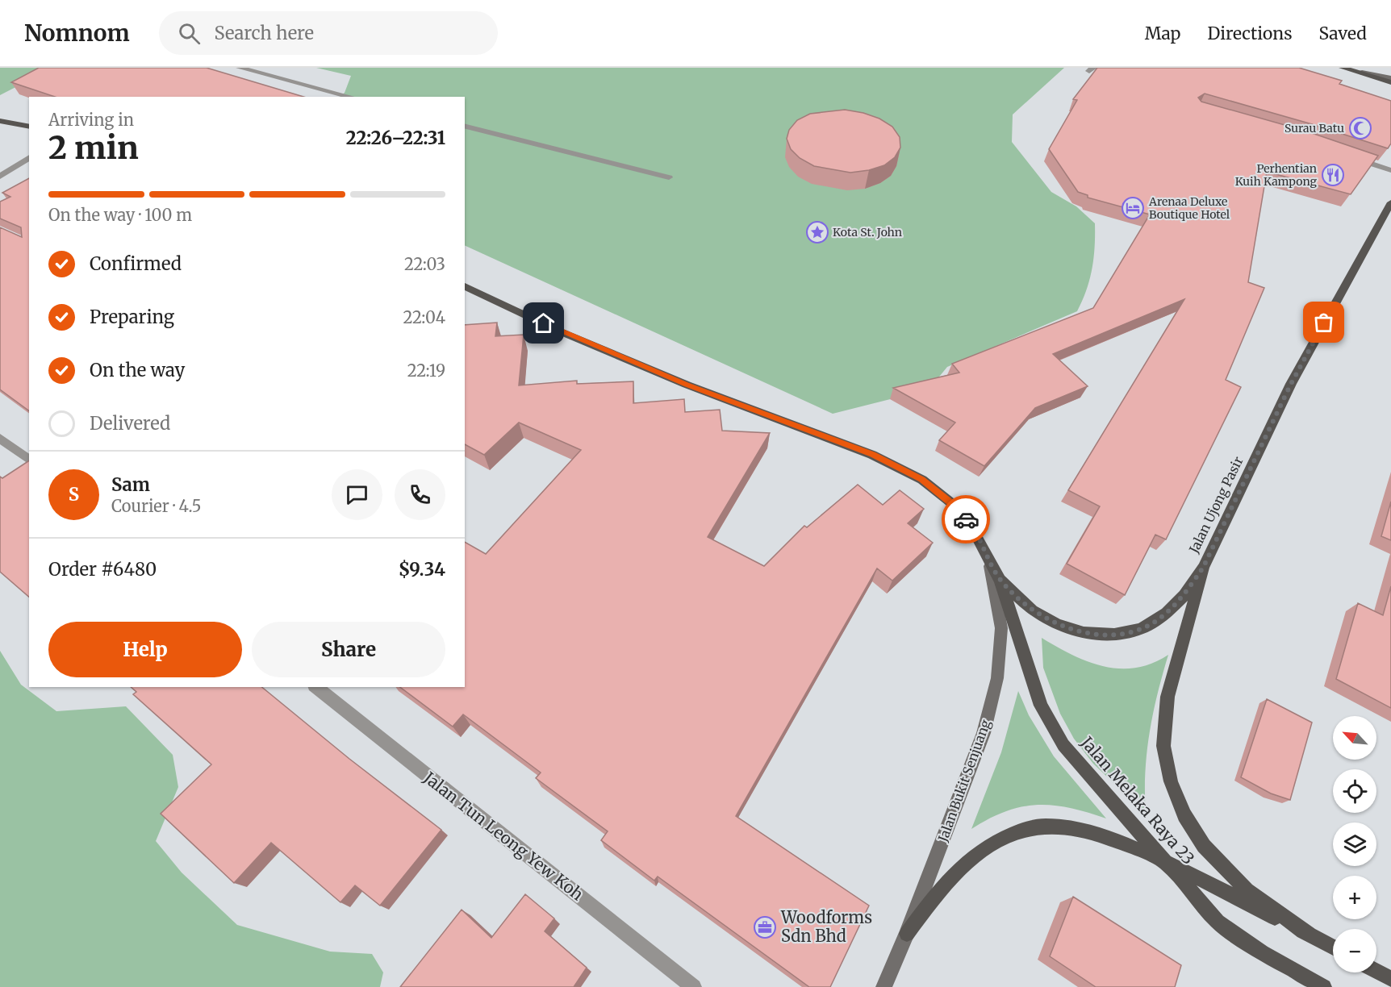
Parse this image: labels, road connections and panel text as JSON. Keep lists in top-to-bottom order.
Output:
{
  "streets": {
    "main road": ["Jalan Ujong Pasir", "Jalan Bukit Senjuang", "Jalan Melaka Raya 23"],
    "street": ["Jalan Tun Leong Yew Koh"]
  },
  "places": {
    "mosque": ["Surau Batu"],
    "restaurant": ["Perhentian Kuih Kampong"],
    "hotel": ["Arenaa Deluxe Boutique Hotel"],
    "place": ["Kota St. John"],
    "office": ["Woodforms Sdn Bhd"]
  },
  "north": "top left",
  "page": {
    "header": "Nomnom",
    "search": "Search here",
    "nav": ["Map", "Directions", "Saved"],
    "heading": ["2 min", "Arriving in", "22:26–22:31"],
    "panel": [
      "Sam",
      "Courier · 4.5",
      "Order #6480",
      "$9.34"
    ],
    "bar": "On the way · 100 m",
    "list": [
      ["Confirmed", "22:03"],
      ["Preparing", "22:04"],
      ["On the way", "22:19"],
      "Delivered"
    ],
    "round": "S",
    "buttons": ["Help", "Share"],
    "map_buttons": ["+", "−"]
  }
}
